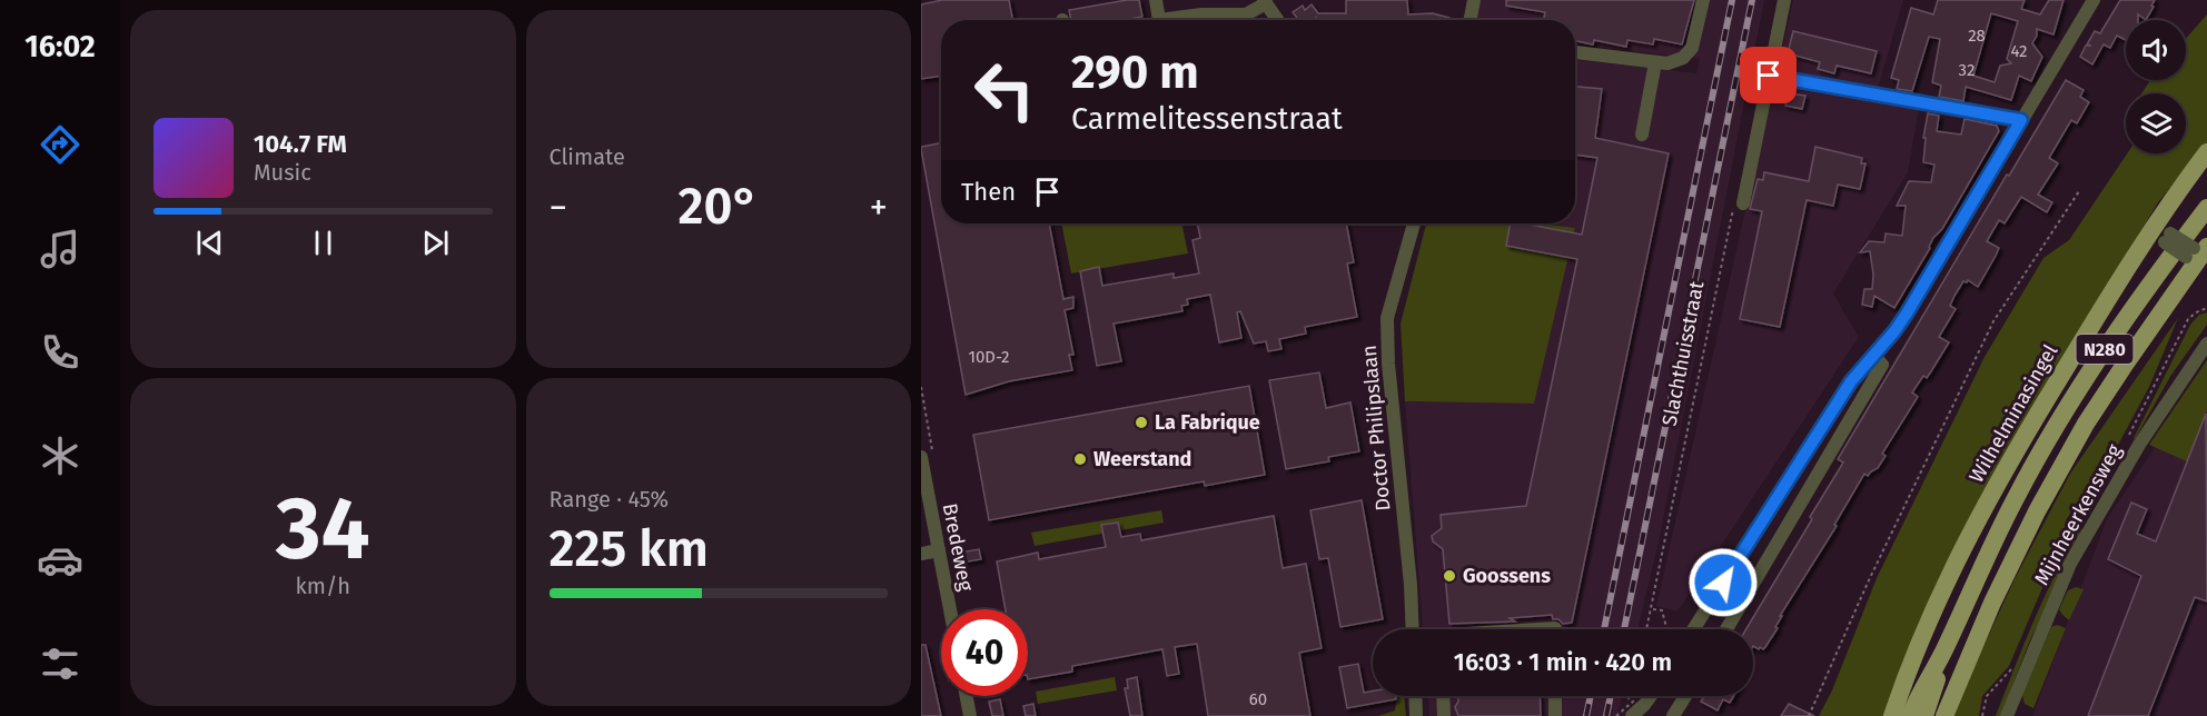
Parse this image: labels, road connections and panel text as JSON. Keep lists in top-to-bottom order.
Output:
{
  "streets": {
    "main road": ["N280", "Wilhelminasingel"],
    "street": ["Doctor Philipslaan", "Mijnheerkensweg", "Bredeweg"],
    "path": ["Slachthuisstraat"]
  },
  "places": ["La Fabrique", "Weerstand", "Goossens"],
  "house_numbers": [
    "28",
    "42",
    "32",
    "10D-2",
    "60"
  ],
  "page": {
    "tabs": "16:02",
    "tile": [
      "Climate",
      ["34", "km/h"],
      ["Range · 45%", "225 km"]
    ],
    "turn": ["290 m", "Carmelitessenstraat"],
    "song": ["104.7 FM", "Music"],
    "then": "Then",
    "heat": ["−", "20°", "+"],
    "limit": "40",
    "trip": "16:03 · 1 min · 420 m"
  }
}
